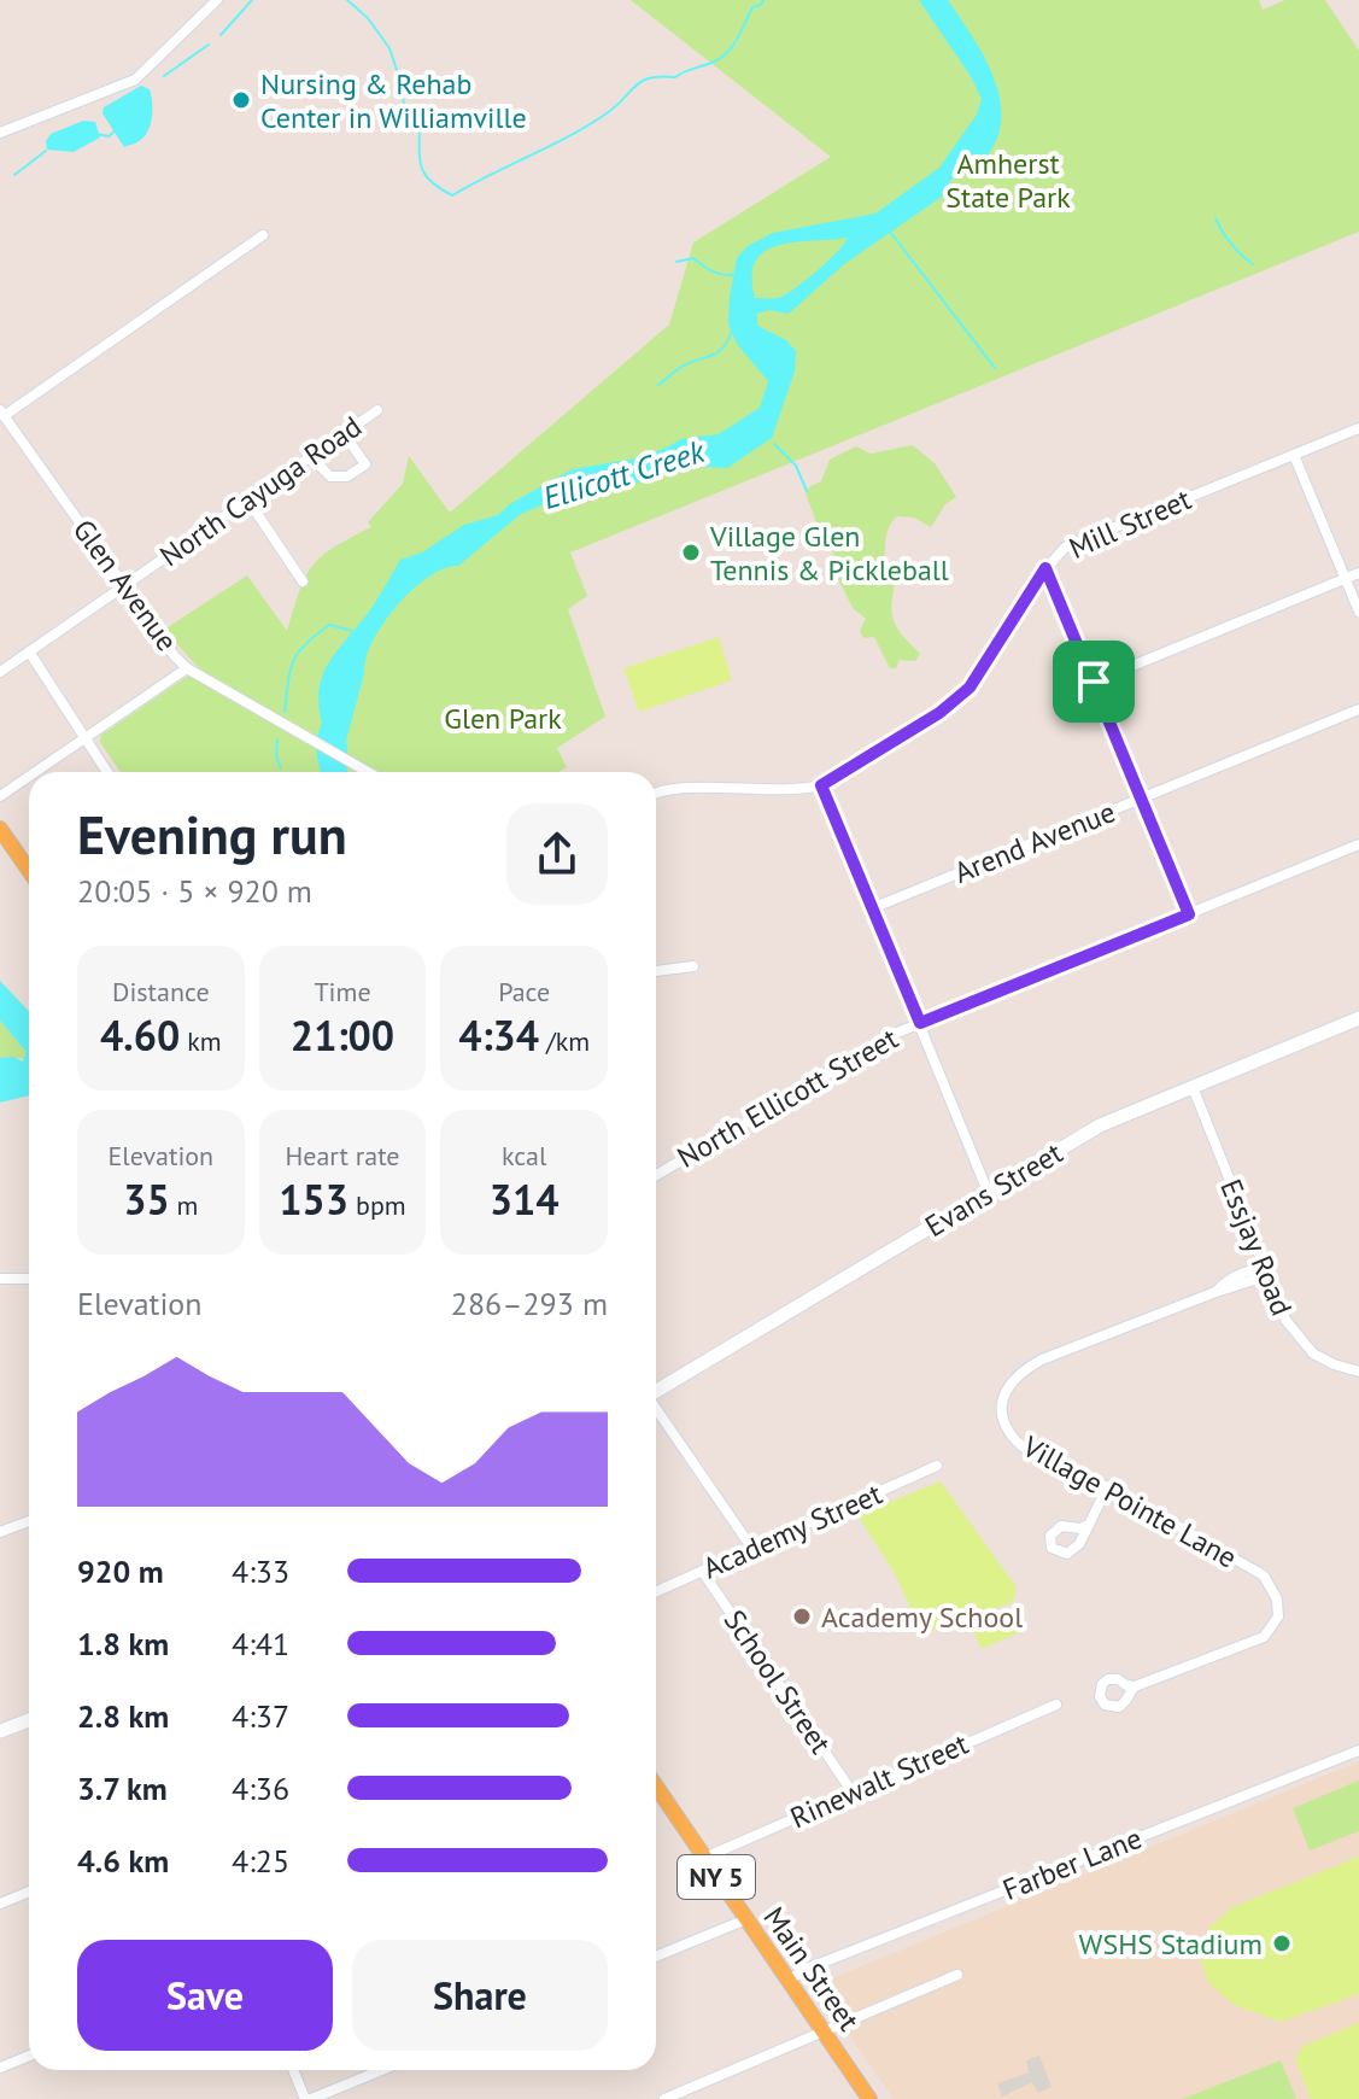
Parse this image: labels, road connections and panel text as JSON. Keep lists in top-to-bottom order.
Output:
{
  "streets": {
    "main road": ["NY 5", "Main Street"],
    "street": [
      "North Cayuga Road",
      "Mill Street",
      "Glen Avenue",
      "Arend Avenue",
      "North Ellicott Street",
      "Evans Street",
      "Essjay Road",
      "Village Pointe Lane",
      "Academy Street",
      "School Street",
      "Rinewalt Street",
      "Farber Lane"
    ]
  },
  "crossings": [
    ["North Cayuga Road", "Glen Avenue"],
    ["Evans Street", "Essjay Road"],
    ["Essjay Road", "Village Pointe Lane"],
    ["Academy Street", "School Street"],
    ["School Street", "Rinewalt Street"],
    ["Rinewalt Street", "Main Street"],
    ["Farber Lane", "Main Street"]
  ],
  "water": ["Ellicott Creek"],
  "parks": ["Amherst State Park", "Glen Park"],
  "places": [
    "Nursing & Rehab Center in Williamville",
    "Village Glen Tennis & Pickleball",
    "Academy School",
    "WSHS Stadium"
  ],
  "page": {
    "heading": ["Evening run", "20:05 · 5 × 920 m"],
    "stats": [
      ["Distance", "4.60 km"],
      ["Time", "21:00"],
      ["Pace", "4:34 /km"],
      ["Elevation", "35 m"],
      ["Heart rate", "153 bpm"],
      ["kcal", "314"]
    ],
    "chart": ["Elevation", "286–293 m"],
    "list": [
      {
        "name": "920 m",
        "note": "4:33"
      },
      {
        "name": "1.8 km",
        "note": "4:41"
      },
      {
        "name": "2.8 km",
        "note": "4:37"
      },
      {
        "name": "3.7 km",
        "note": "4:36"
      },
      {
        "name": "4.6 km",
        "note": "4:25"
      }
    ],
    "buttons": ["Save", "Share"]
  }
}
